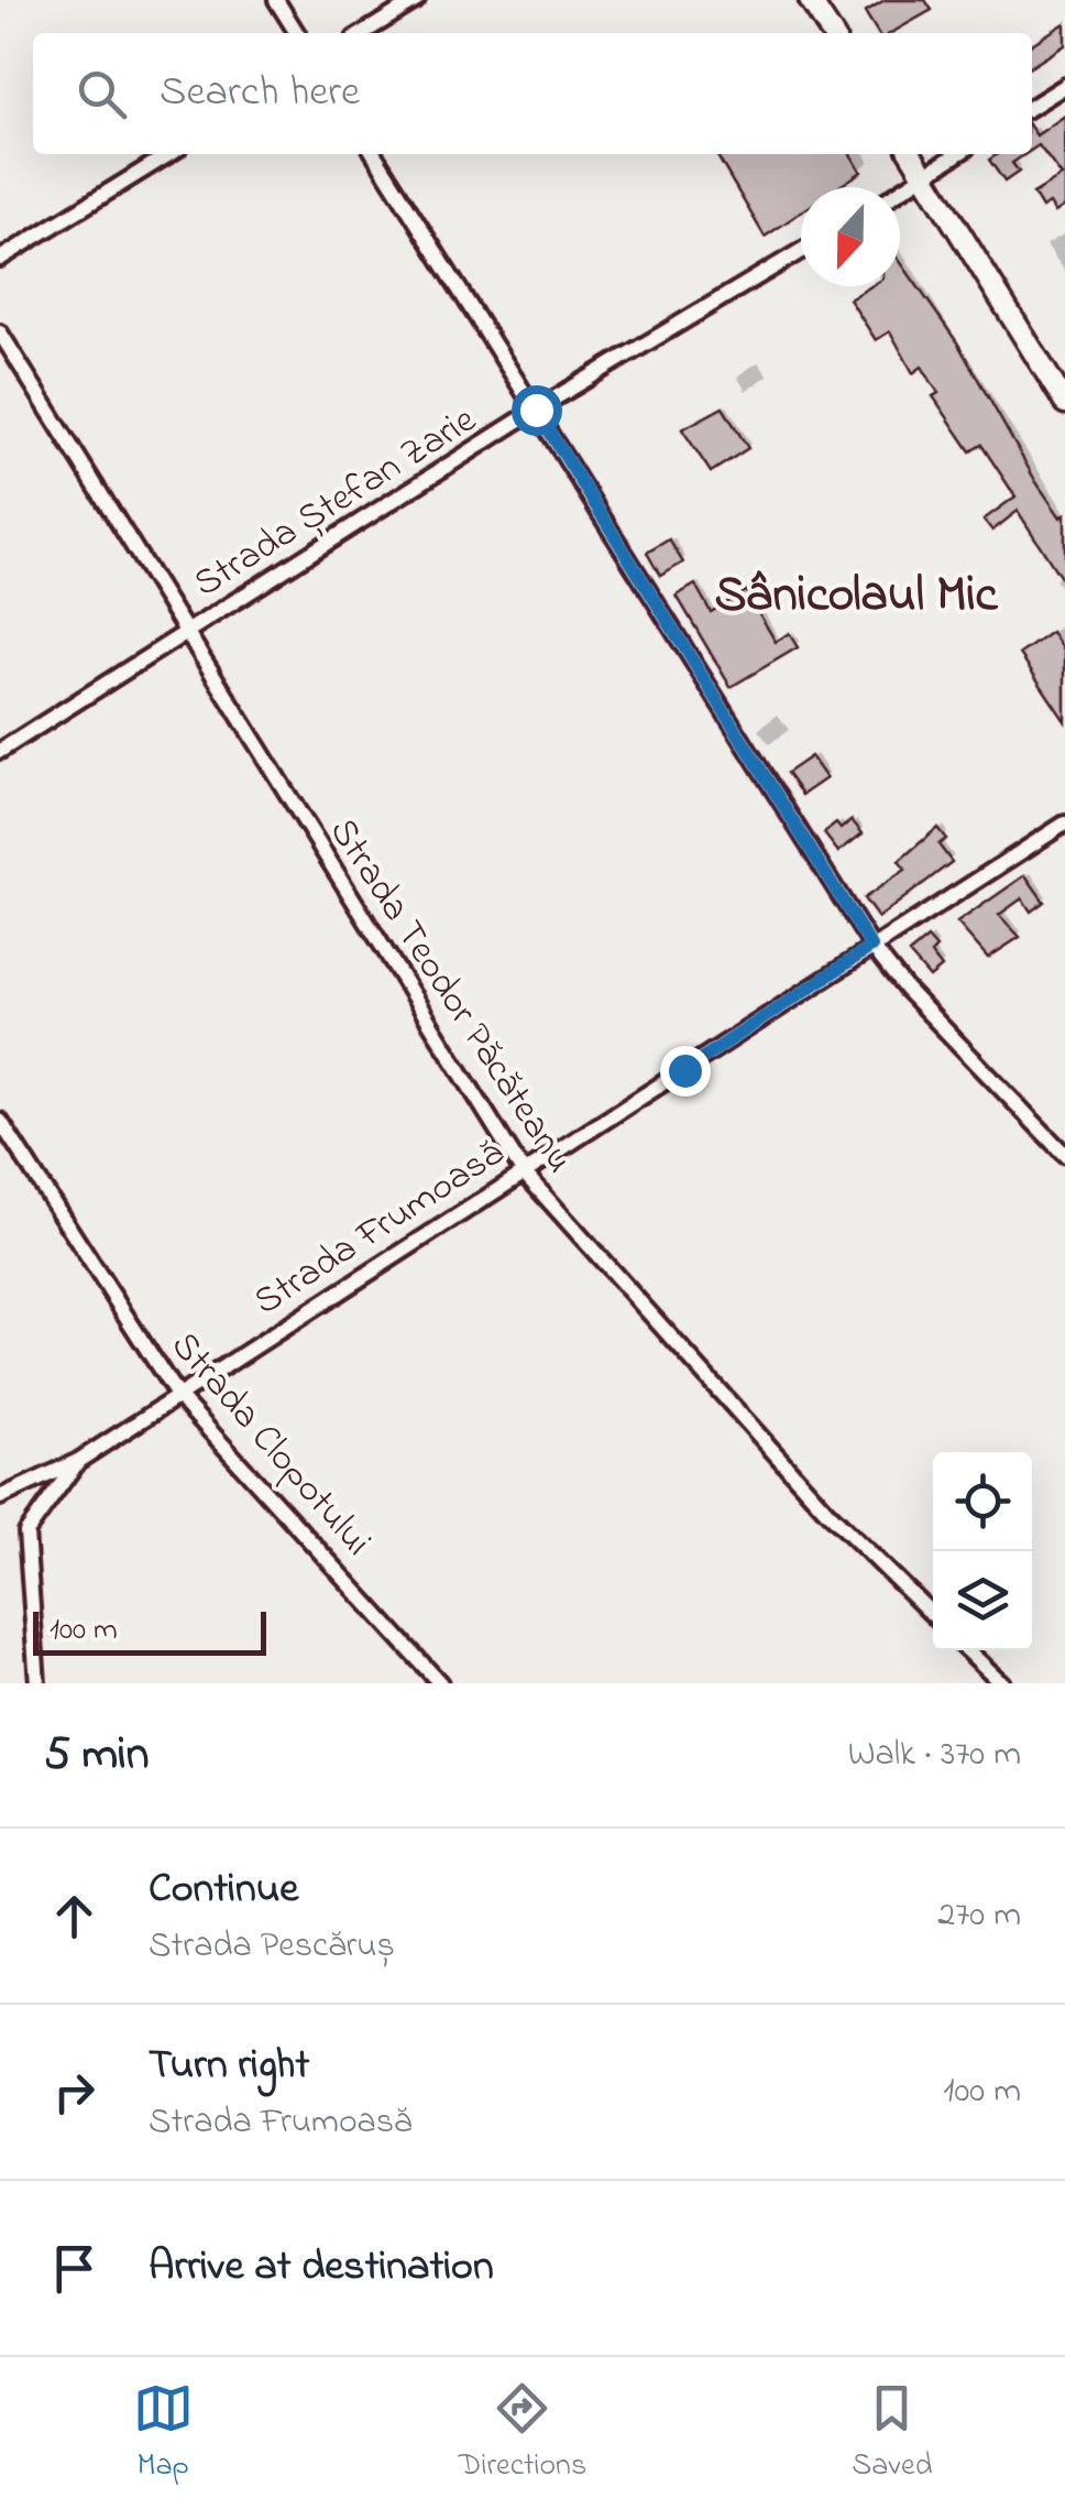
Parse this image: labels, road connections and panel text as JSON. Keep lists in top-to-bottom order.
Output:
{
  "streets": {
    "street": [
      "Strada Ștefan Zarie",
      "Strada Teodor Păcăteanu",
      "Strada Frumoasă",
      "Strada Clopotului"
    ]
  },
  "crossings": [
    ["Strada Ștefan Zarie", "Strada Teodor Păcăteanu"],
    ["Strada Teodor Păcăteanu", "Strada Frumoasă"],
    ["Strada Frumoasă", "Strada Clopotului"]
  ],
  "districts": ["Sânicolaul Mic"],
  "scale_bar": "100 m",
  "north": "bottom",
  "page": {
    "search": "Search here",
    "scale": "100 m",
    "heading": ["5 min", "Walk · 370 m"],
    "list": [
      ["Continue", "Strada Pescăruș", "270 m"],
      ["Turn right", "Strada Frumoasă", "100 m"],
      "Arrive at destination"
    ],
    "nav": ["Map", "Directions", "Saved"]
  }
}
